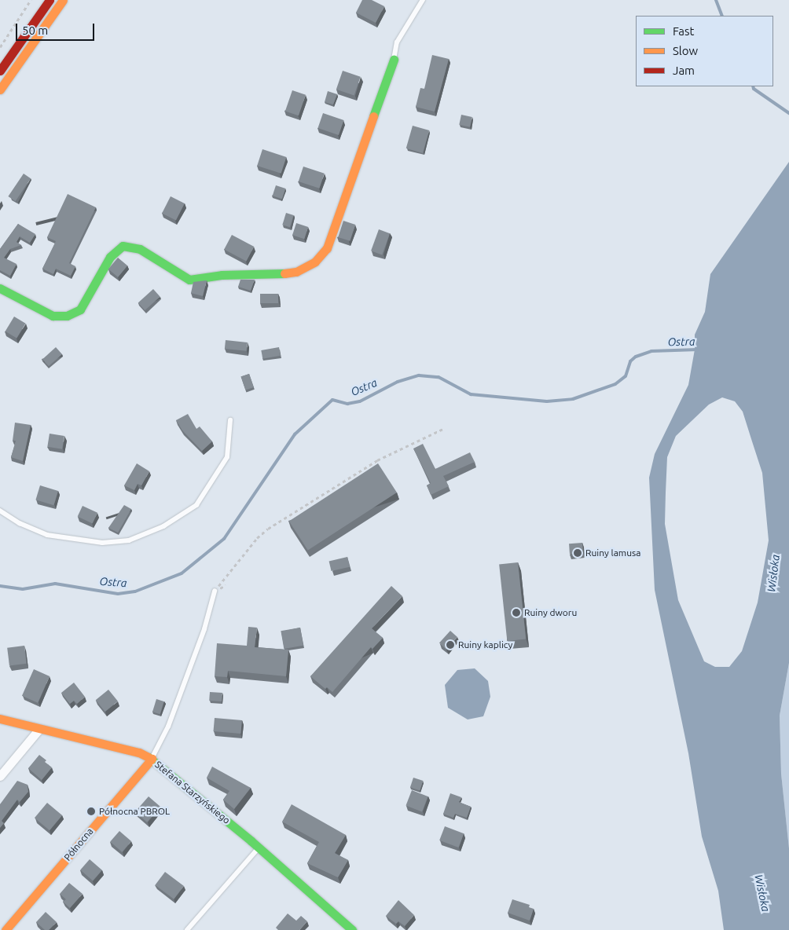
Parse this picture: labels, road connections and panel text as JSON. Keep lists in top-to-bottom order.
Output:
{
  "streets": {
    "street": ["Stefana Starzyńskiego", "Północna"]
  },
  "crossings": [
    ["Stefana Starzyńskiego", "Północna"]
  ],
  "water": ["Ostra", "Wisłoka"],
  "places": [
    "Ruiny lamusa",
    "Ruiny dworu",
    "Ruiny kaplicy",
    "Północna PBROL"
  ],
  "legend": ["Fast", "Slow", "Jam"],
  "scale_bar": "50 m"
}
